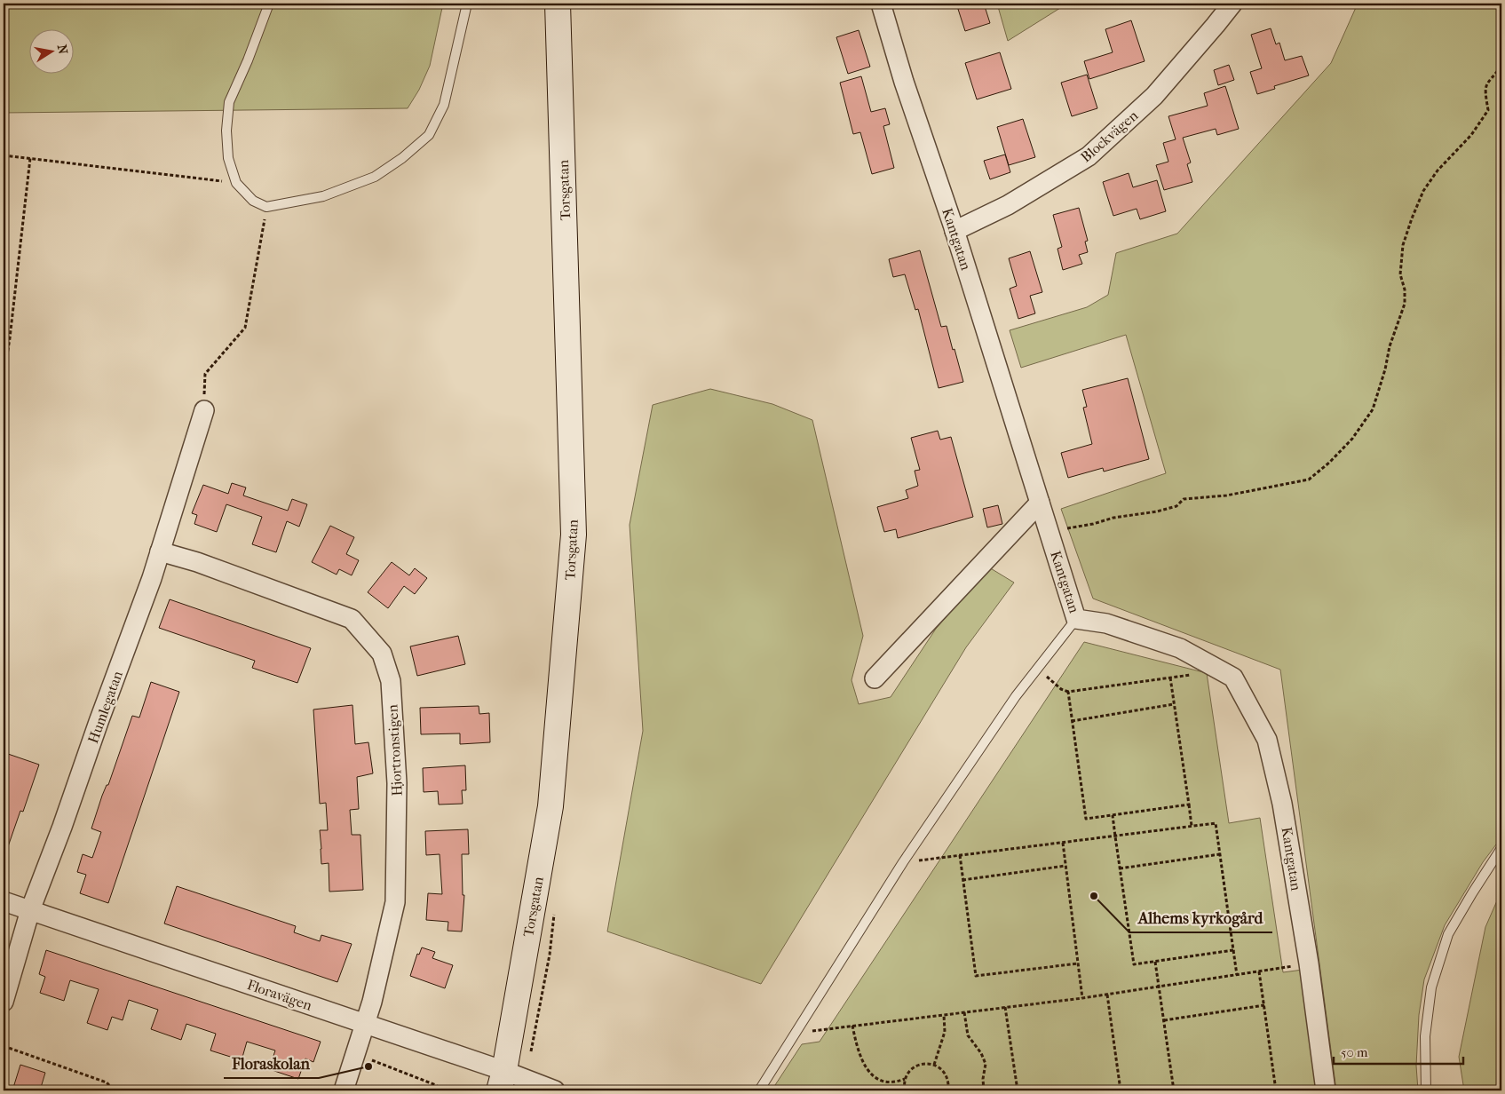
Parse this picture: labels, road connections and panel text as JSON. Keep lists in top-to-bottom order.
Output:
{
  "streets": {
    "main road": ["Torsgatan"],
    "street": [
      "Blockvägen",
      "Kantgatan",
      "Humlegatan",
      "Hjortronstigen",
      "Floravägen"
    ]
  },
  "crossings": [
    ["Blockvägen", "Kantgatan"],
    ["Torsgatan", "Floravägen"],
    ["Humlegatan", "Hjortronstigen"],
    ["Humlegatan", "Floravägen"],
    ["Hjortronstigen", "Floravägen"]
  ],
  "places": ["Alhems kyrkogård", "Floraskolan"],
  "scale_bar": "50 m",
  "north": "right"
}
